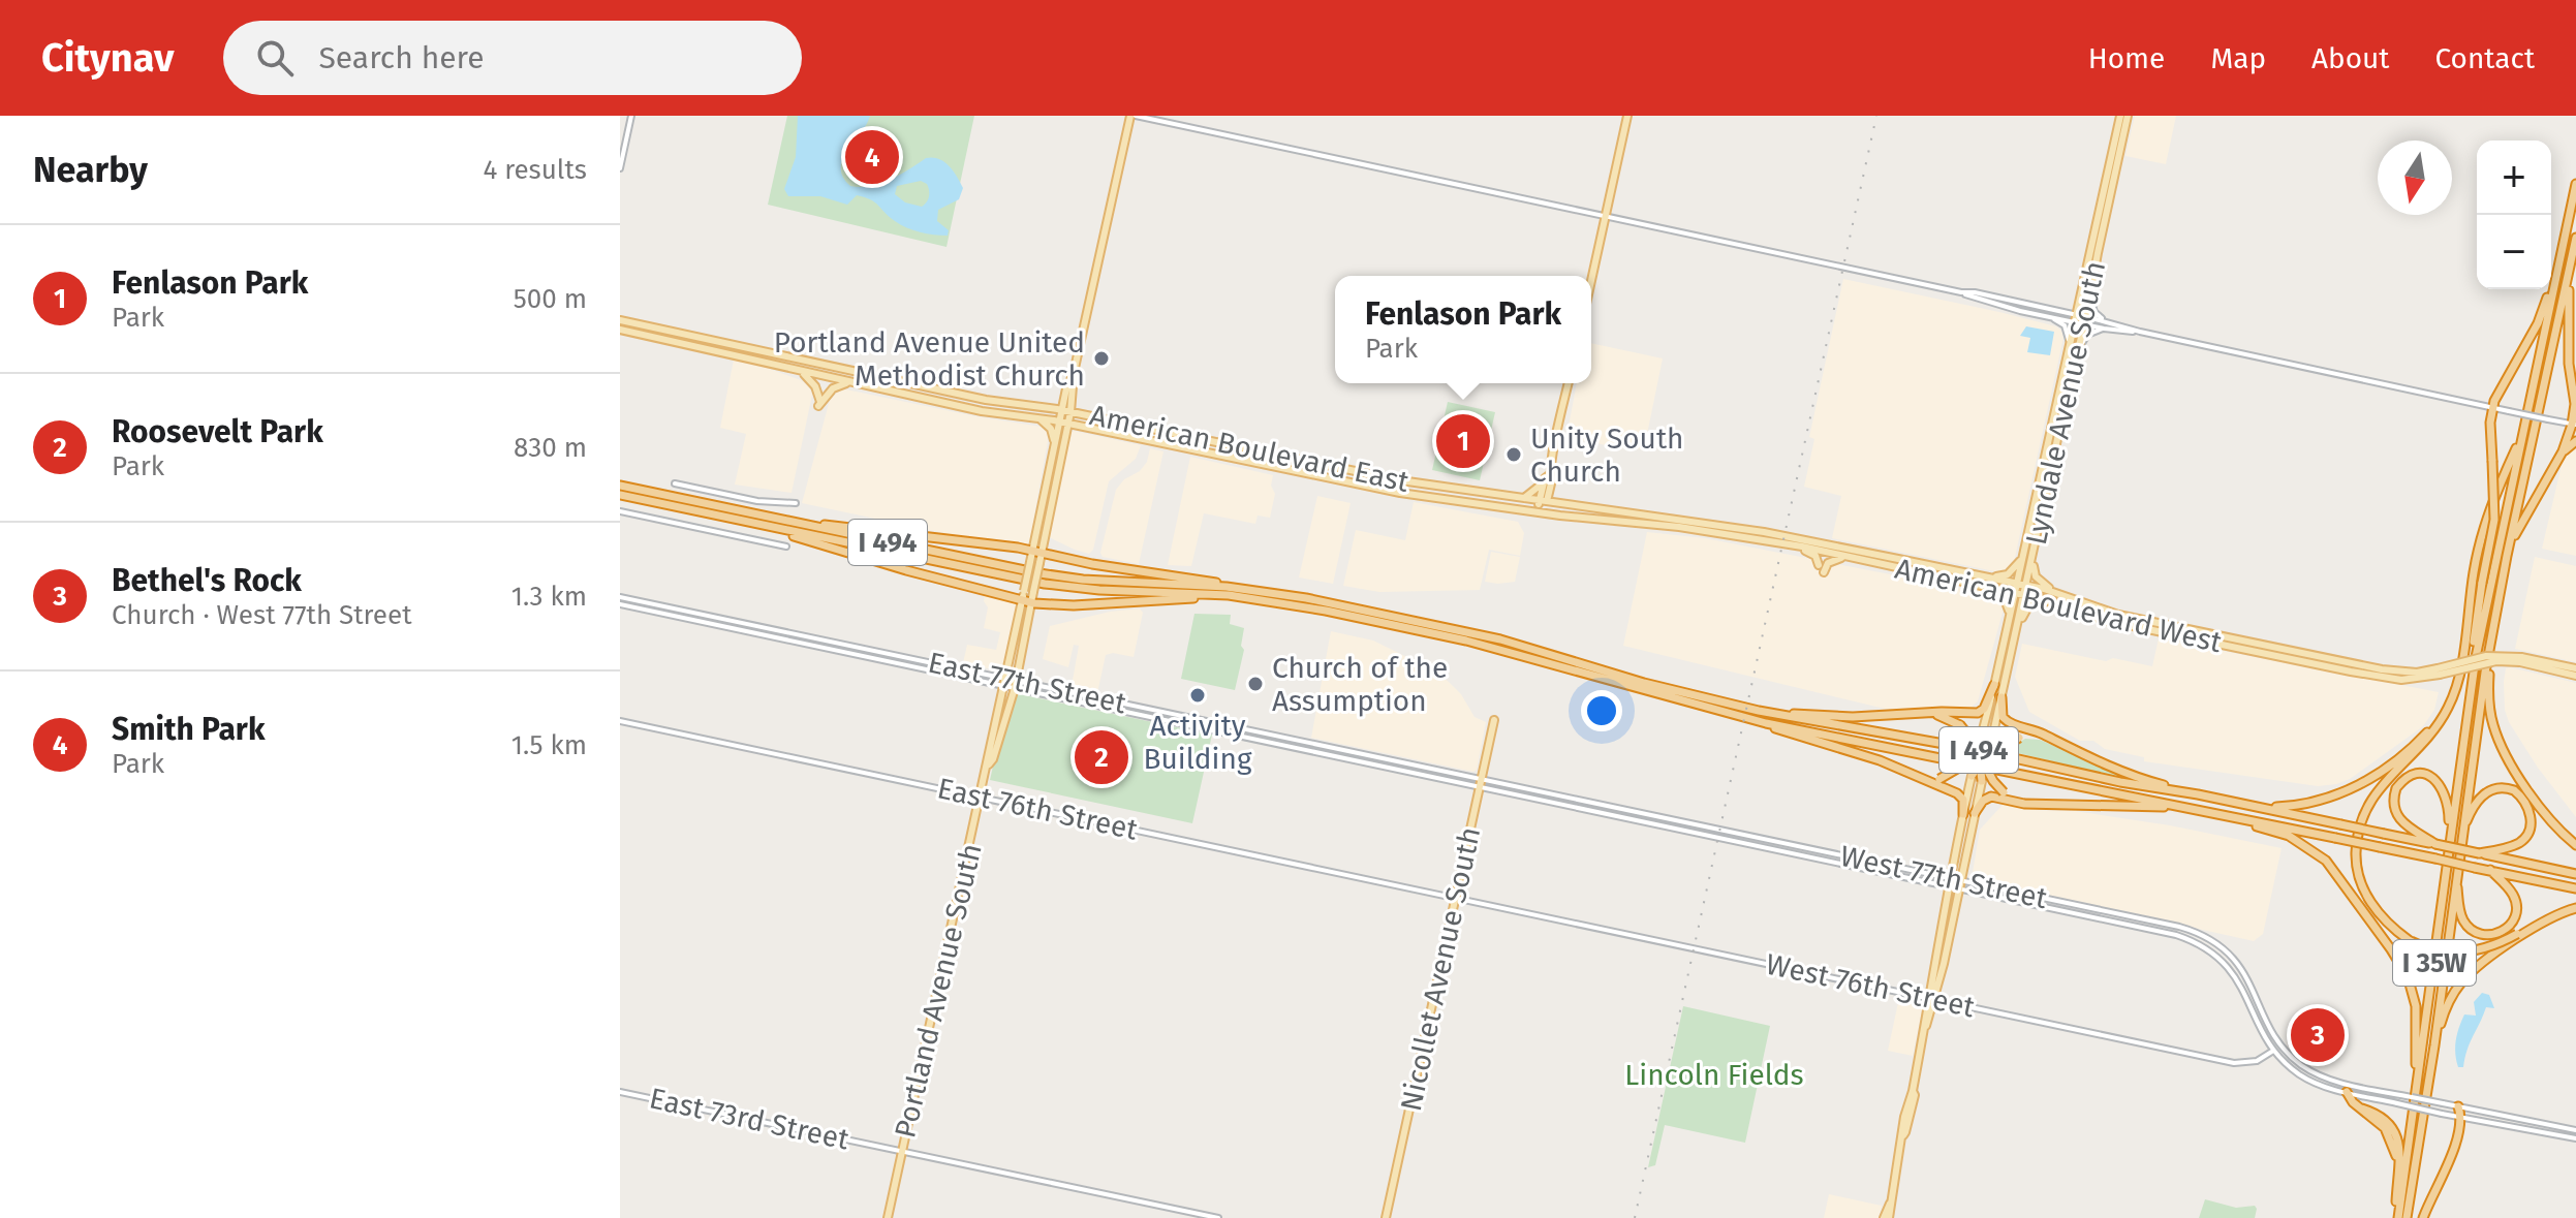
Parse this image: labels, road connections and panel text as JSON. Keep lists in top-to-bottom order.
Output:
{
  "streets": {
    "highway": ["I 494", "I 35W"],
    "main road": [
      "Lyndale Avenue South",
      "American Boulevard East",
      "American Boulevard West",
      "Nicollet Avenue South",
      "Portland Avenue South"
    ],
    "street": [
      "East 77th Street",
      "East 76th Street",
      "West 77th Street",
      "West 76th Street",
      "East 73rd Street"
    ]
  },
  "crossings": [
    ["Lyndale Avenue South", "American Boulevard West"],
    ["American Boulevard East", "American Boulevard West"],
    ["American Boulevard East", "Portland Avenue South"],
    ["East 77th Street", "West 77th Street"],
    ["East 77th Street", "Nicollet Avenue South"],
    ["East 77th Street", "Portland Avenue South"],
    ["East 76th Street", "Nicollet Avenue South"],
    ["East 76th Street", "West 76th Street"],
    ["East 76th Street", "Portland Avenue South"],
    ["West 77th Street", "Nicollet Avenue South"],
    ["West 77th Street", "West 76th Street"],
    ["Nicollet Avenue South", "West 76th Street"],
    ["Portland Avenue South", "East 73rd Street"]
  ],
  "parks": ["Lincoln Fields"],
  "places": [
    "Portland Avenue United Methodist Church",
    "Unity South Church",
    "Church of the Assumption",
    "Activity Building"
  ],
  "north": "bottom",
  "page": {
    "header": "Citynav",
    "search": "Search here",
    "nav": [
      "Home",
      "Map",
      "About",
      "Contact"
    ],
    "heading": ["Nearby", "4 results"],
    "pins": [
      "4",
      "1",
      "2",
      "3"
    ],
    "map_buttons": ["+", "−"],
    "list": [
      {
        "mark": "1",
        "name": "Fenlason Park",
        "note": "Park",
        "value": "500 m"
      },
      {
        "mark": "2",
        "name": "Roosevelt Park",
        "note": "Park",
        "value": "830 m"
      },
      {
        "mark": "3",
        "name": "Bethel's Rock",
        "note": "Church · West 77th Street",
        "value": "1.3 km"
      },
      {
        "mark": "4",
        "name": "Smith Park",
        "note": "Park",
        "value": "1.5 km"
      }
    ],
    "popup": ["Fenlason Park", "Park"]
  }
}
